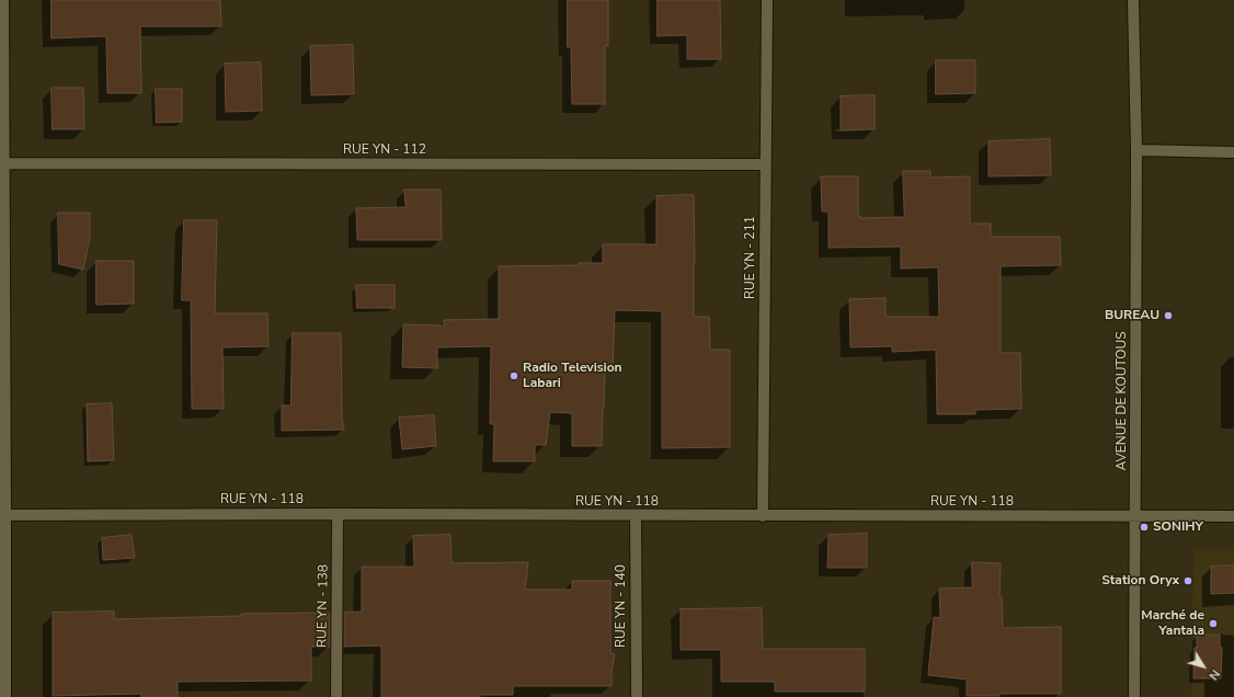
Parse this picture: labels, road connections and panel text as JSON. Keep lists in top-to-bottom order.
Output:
{
  "streets": {
    "street": [
      "RUE YN - 112",
      "RUE YN - 211",
      "AVENUE DE KOUTOUS",
      "RUE YN - 118",
      "RUE YN - 138",
      "RUE YN - 140"
    ]
  },
  "crossings": [
    ["RUE YN - 112", "RUE YN - 211"],
    ["RUE YN - 211", "RUE YN - 118"],
    ["AVENUE DE KOUTOUS", "RUE YN - 118"],
    ["RUE YN - 118", "RUE YN - 138"],
    ["RUE YN - 118", "RUE YN - 140"]
  ],
  "places": [
    "BUREAU",
    "Radio Television Labari",
    "SONIHY",
    "Station Oryx",
    "Marché de Yantala"
  ],
  "north": "bottom right"
}
